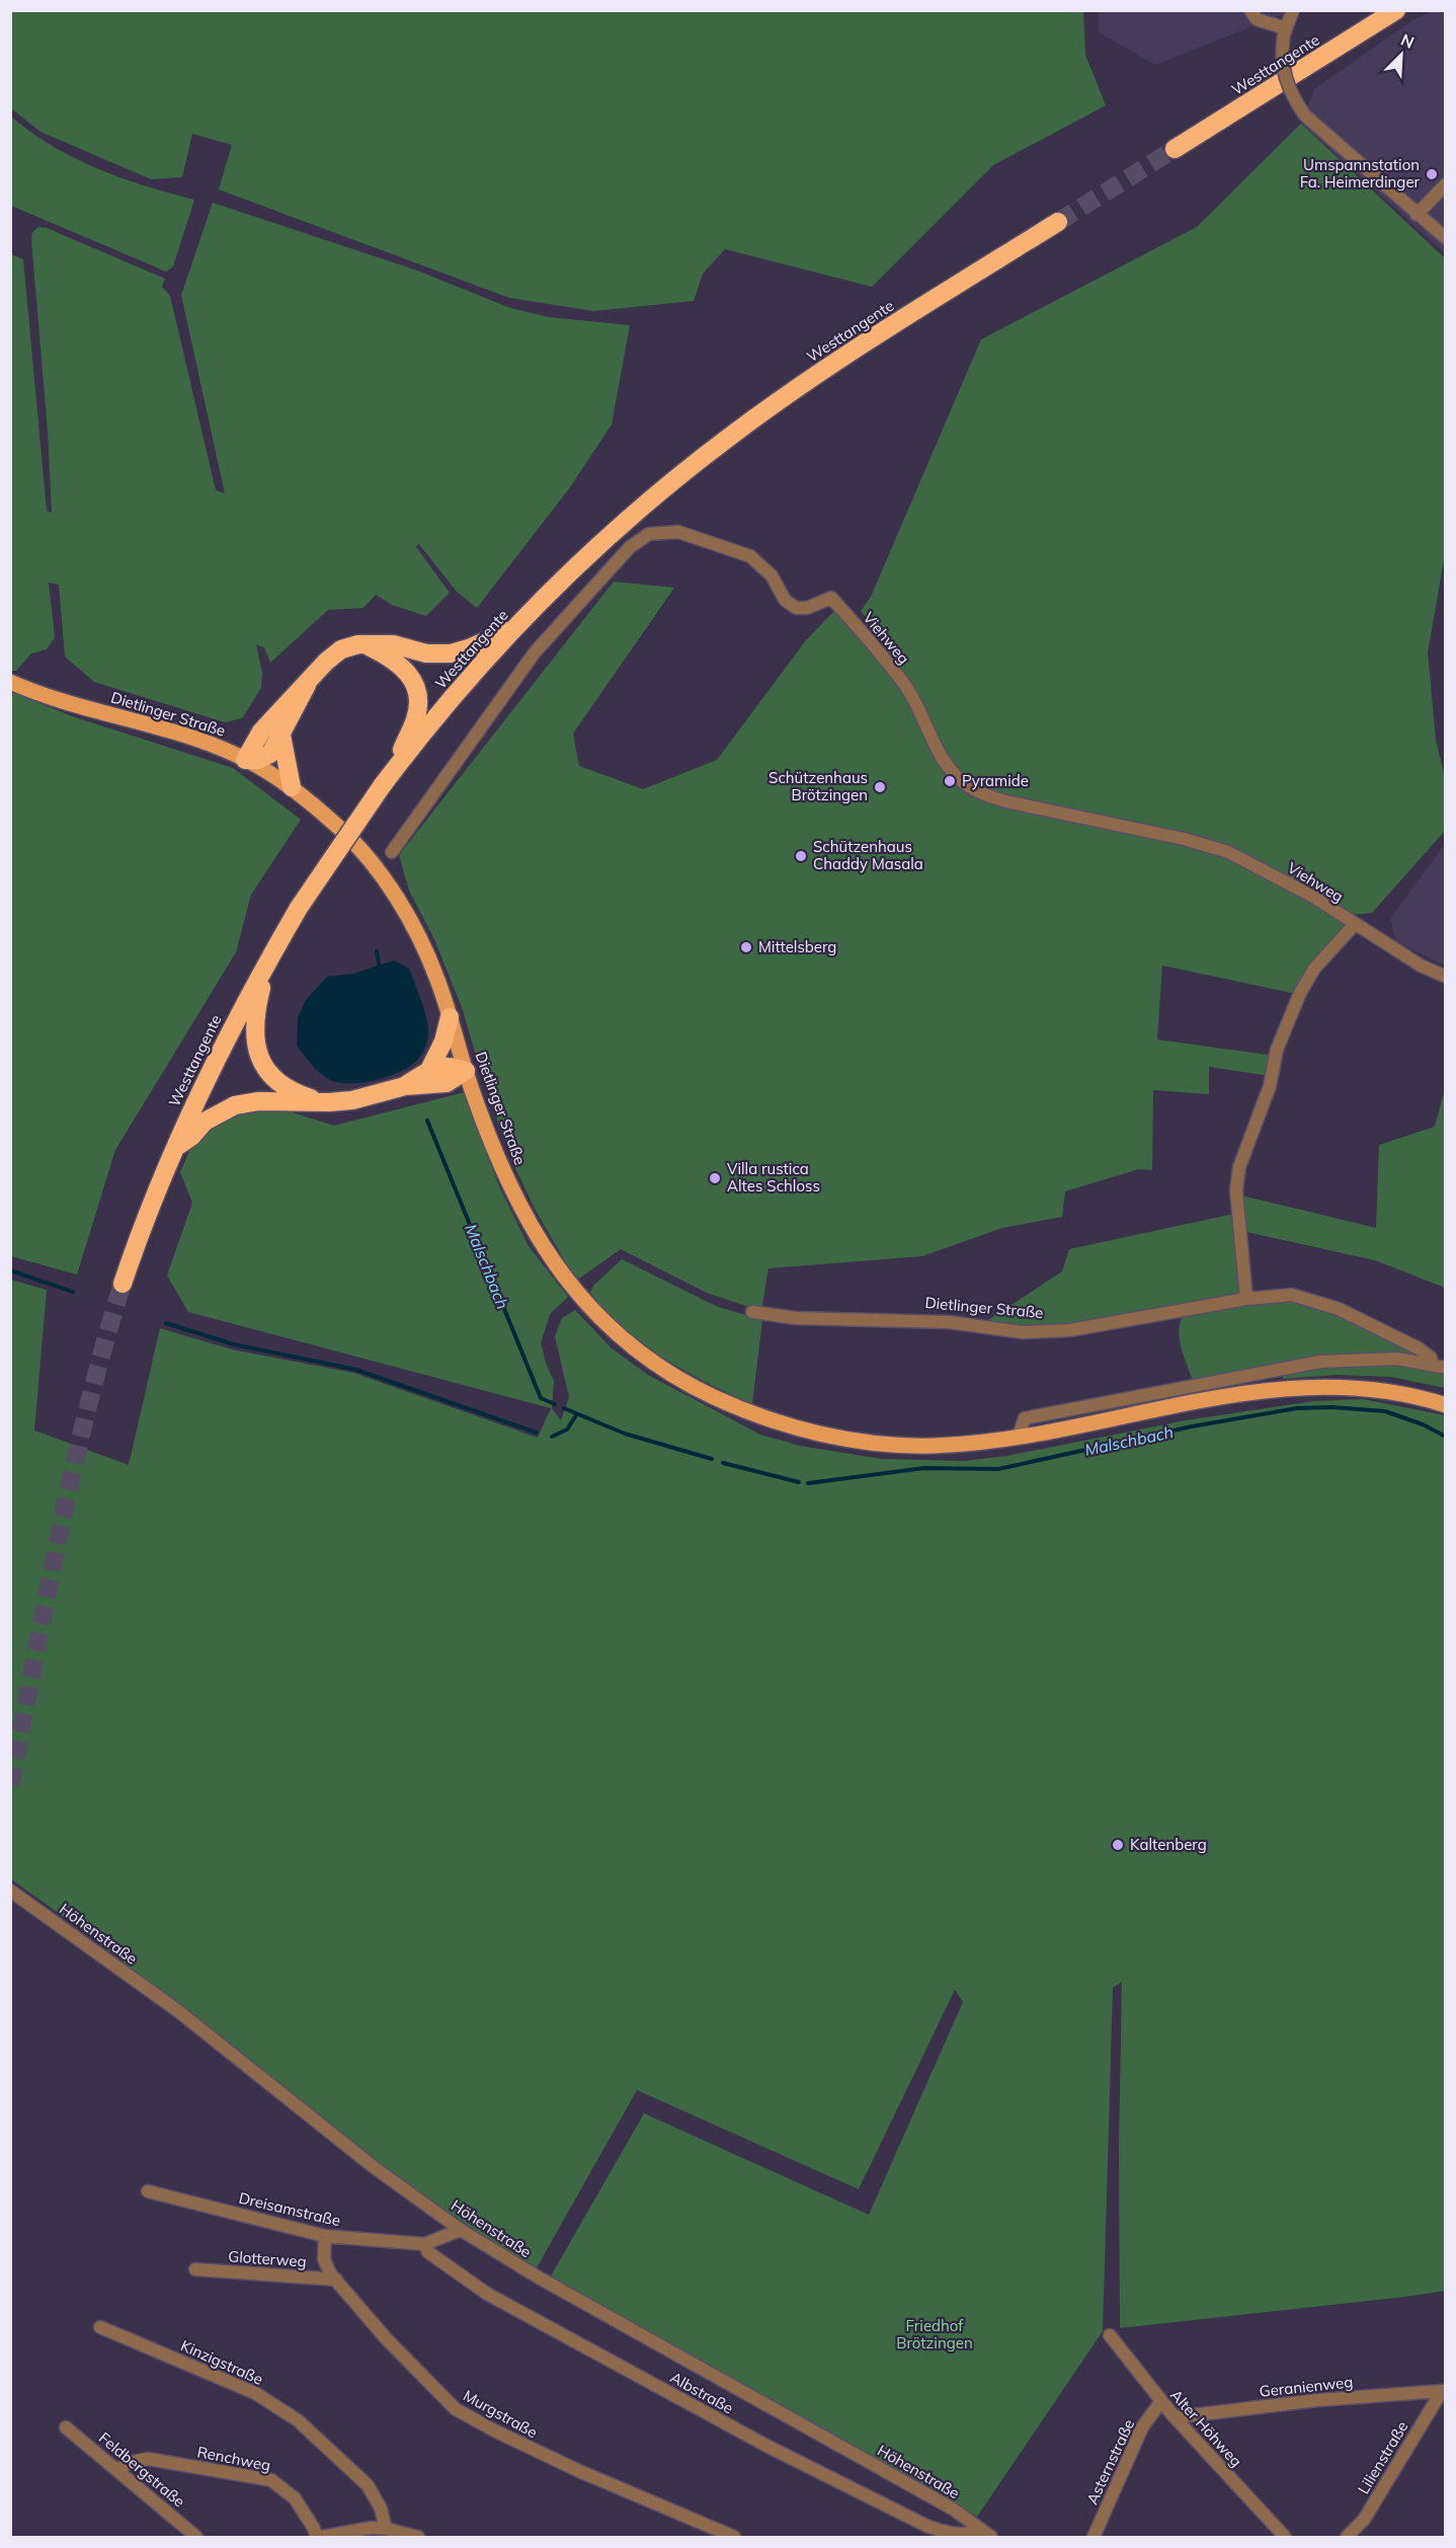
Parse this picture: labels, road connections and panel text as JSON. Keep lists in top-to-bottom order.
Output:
{
  "streets": {
    "highway": ["Westtangente"],
    "main road": ["Dietlinger Straße"],
    "street": [
      "Viehweg",
      "Höhenstraße",
      "Dreisamstraße",
      "Glotterweg",
      "Kinzigstraße",
      "Geranienweg",
      "Albstraße",
      "Murgstraße",
      "Alter Höhweg",
      "Lilienstraße",
      "Renchweg",
      "Asternstraße",
      "Feldbergstraße"
    ]
  },
  "crossings": [
    ["Höhenstraße", "Dreisamstraße"],
    ["Höhenstraße", "Albstraße"],
    ["Dreisamstraße", "Albstraße"],
    ["Dreisamstraße", "Murgstraße"],
    ["Glotterweg", "Murgstraße"],
    ["Geranienweg", "Alter Höhweg"],
    ["Geranienweg", "Lilienstraße"],
    ["Alter Höhweg", "Asternstraße"],
    ["Renchweg", "Feldbergstraße"]
  ],
  "water": ["Malschbach"],
  "parks": ["Friedhof Brötzingen"],
  "places": [
    "Umspannstation Fa. Heimerdinger",
    "Pyramide",
    "Schützenhaus Brötzingen",
    "Schützenhaus Chaddy Masala",
    "Mittelsberg",
    "Villa rustica Altes Schloss",
    "Kaltenberg"
  ],
  "north": "top right"
}
